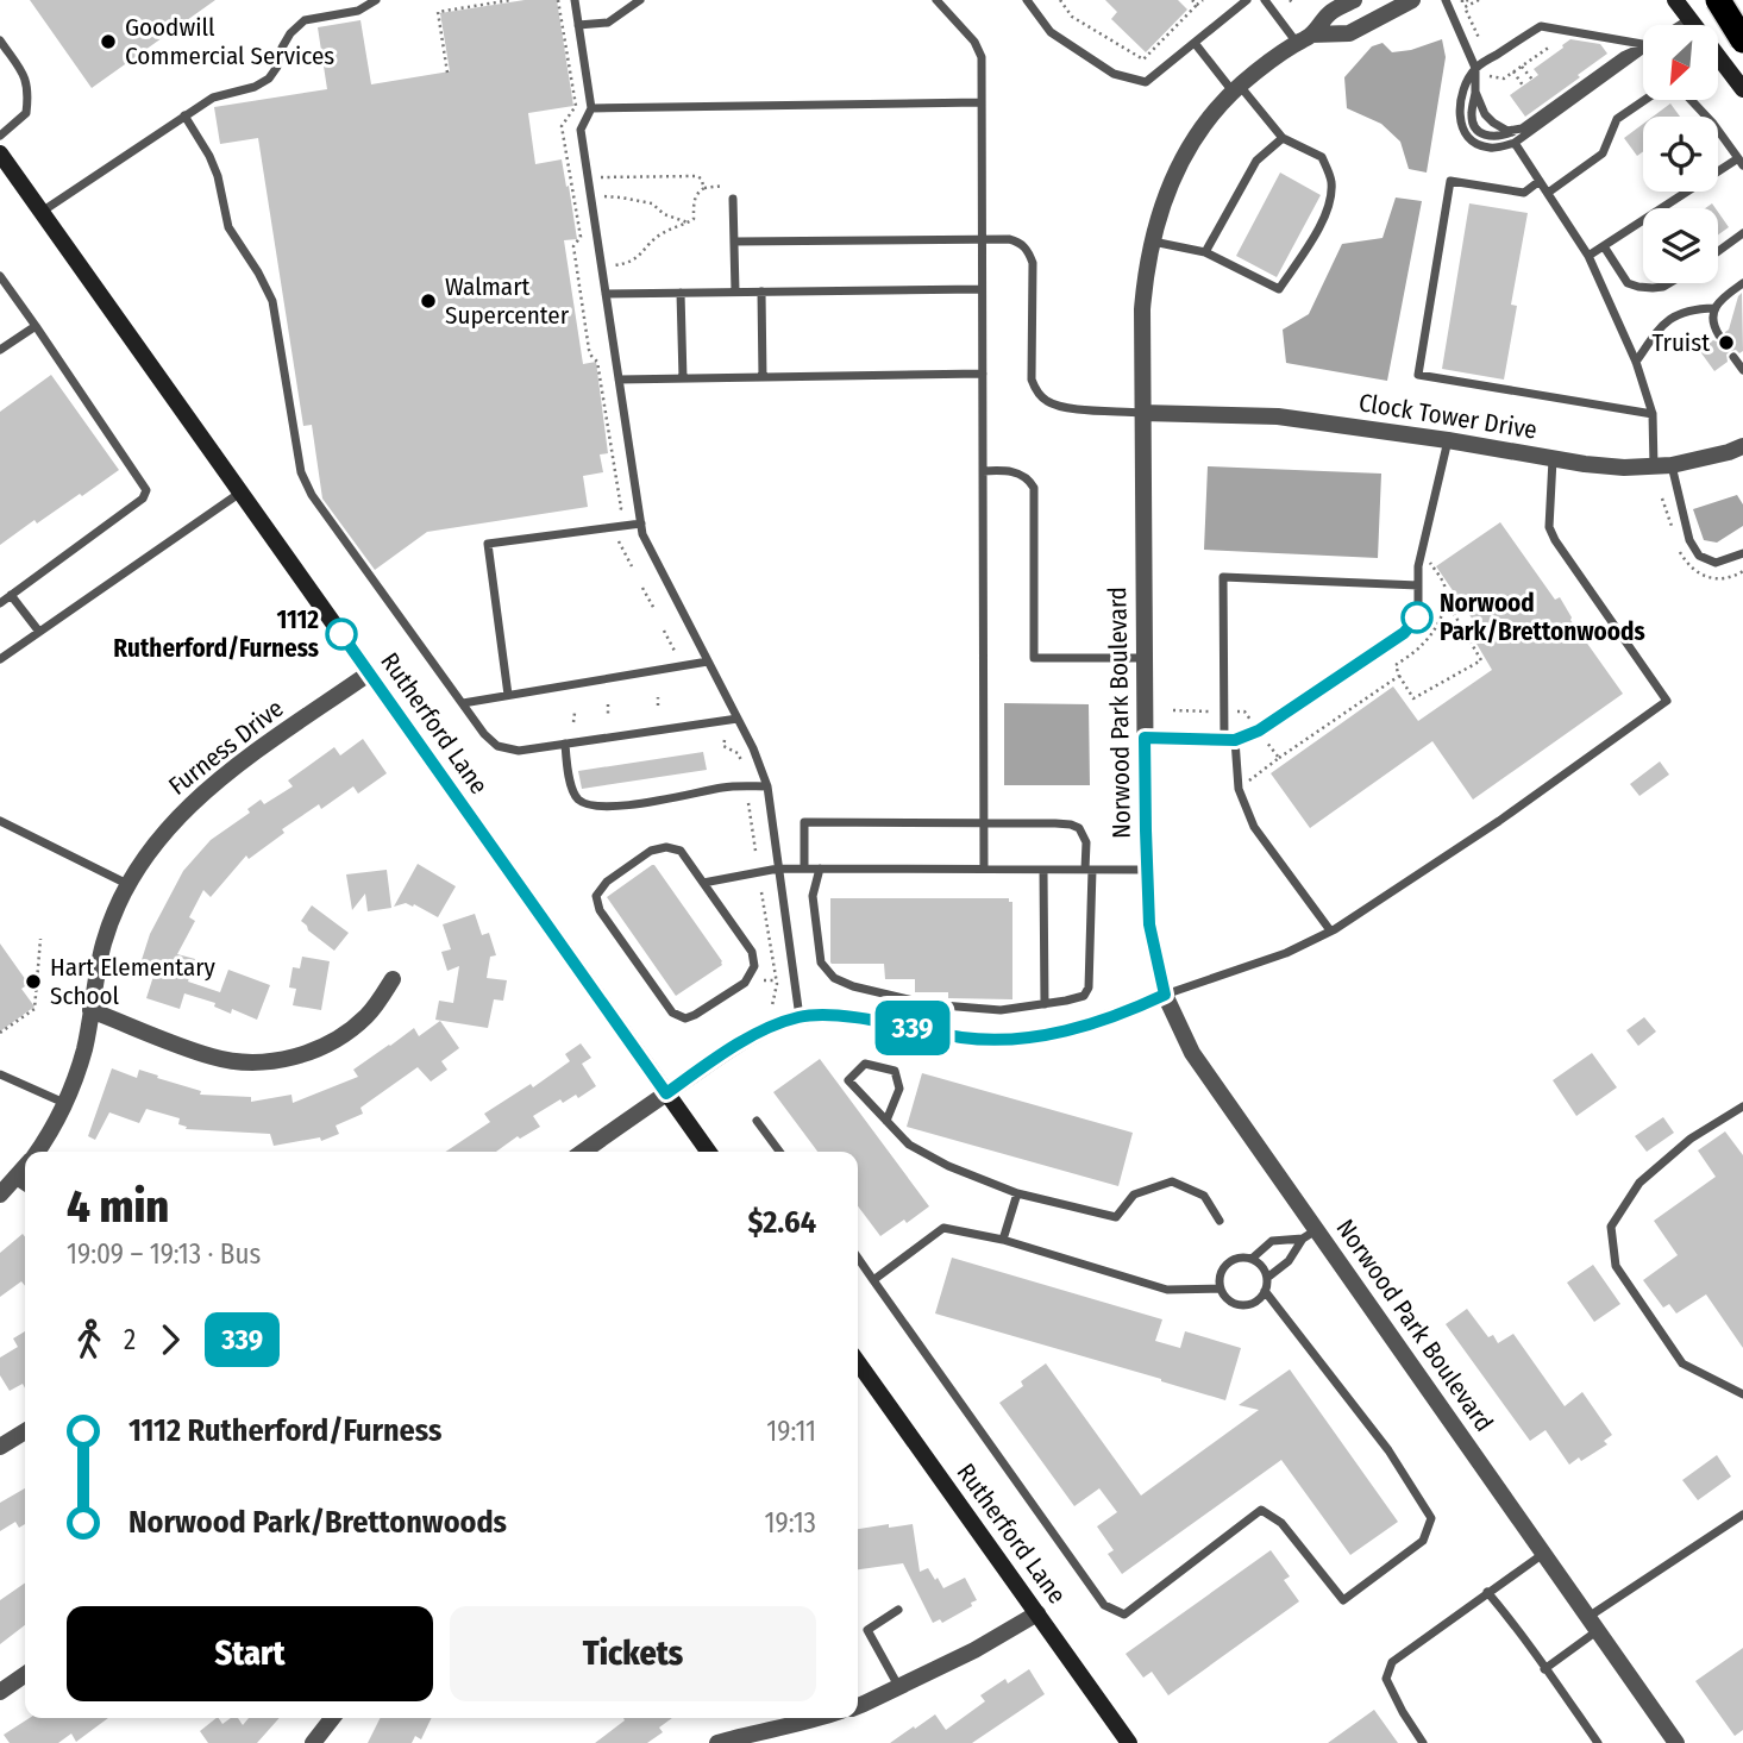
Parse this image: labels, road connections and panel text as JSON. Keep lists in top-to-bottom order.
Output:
{
  "streets": {
    "street": [
      "Clock Tower Drive",
      "Norwood Park Boulevard",
      "Rutherford Lane",
      "Furness Drive"
    ]
  },
  "crossings": [
    ["Clock Tower Drive", "Norwood Park Boulevard"],
    ["Rutherford Lane", "Furness Drive"]
  ],
  "places": [
    "Goodwill Commercial Services",
    "Walmart Supercenter",
    "Truist",
    "Norwood Park/Brettonwoods",
    "1112 Rutherford/Furness",
    "Hart Elementary School"
  ],
  "lines": ["bus line 339"],
  "north": "bottom left",
  "page": {
    "on_map": "339",
    "heading": ["4 min", "19:09 – 19:13 · Bus", "$2.64"],
    "legs": ["2", "339"],
    "list": [
      {
        "name": "1112 Rutherford/Furness",
        "value": "19:11"
      },
      {
        "name": "Norwood Park/Brettonwoods",
        "value": "19:13"
      }
    ],
    "buttons": ["Start", "Tickets"]
  }
}
